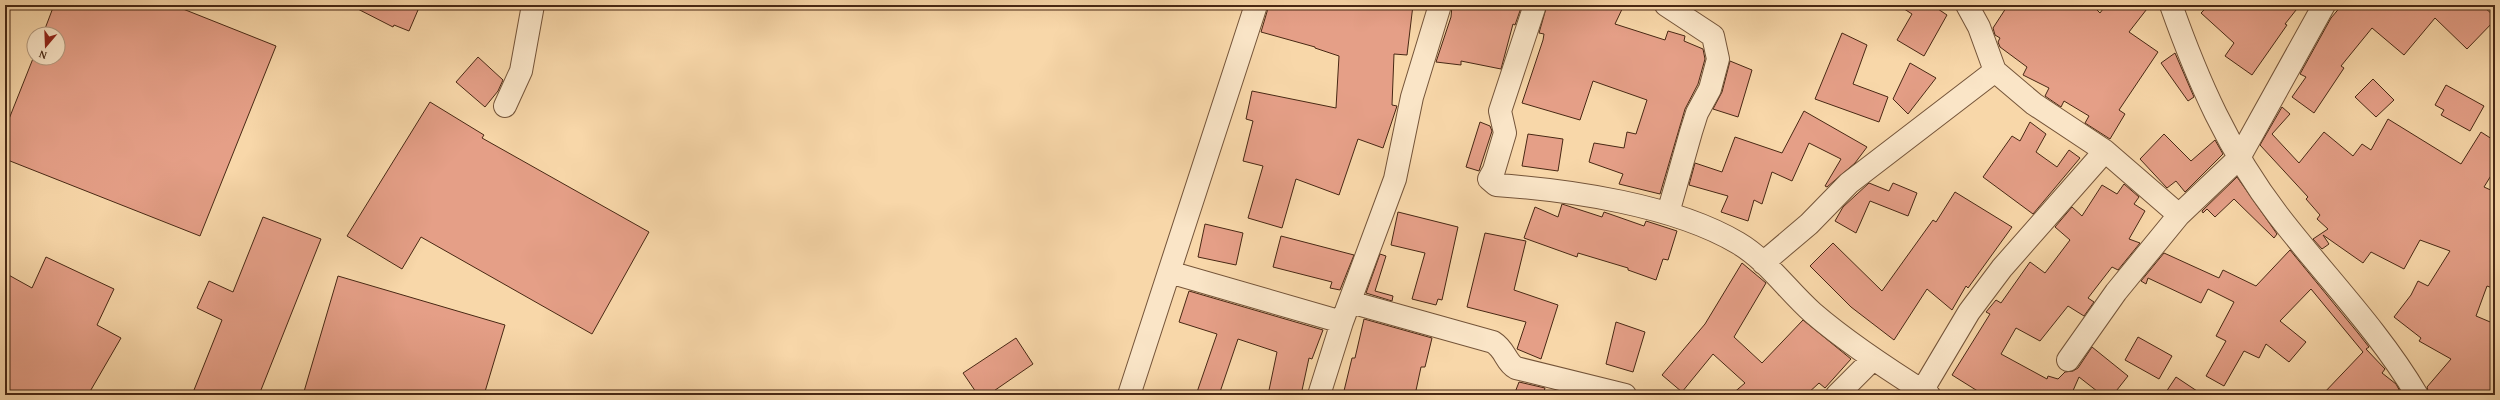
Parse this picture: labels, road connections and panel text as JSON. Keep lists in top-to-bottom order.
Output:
{
  "north": "bottom"
}
